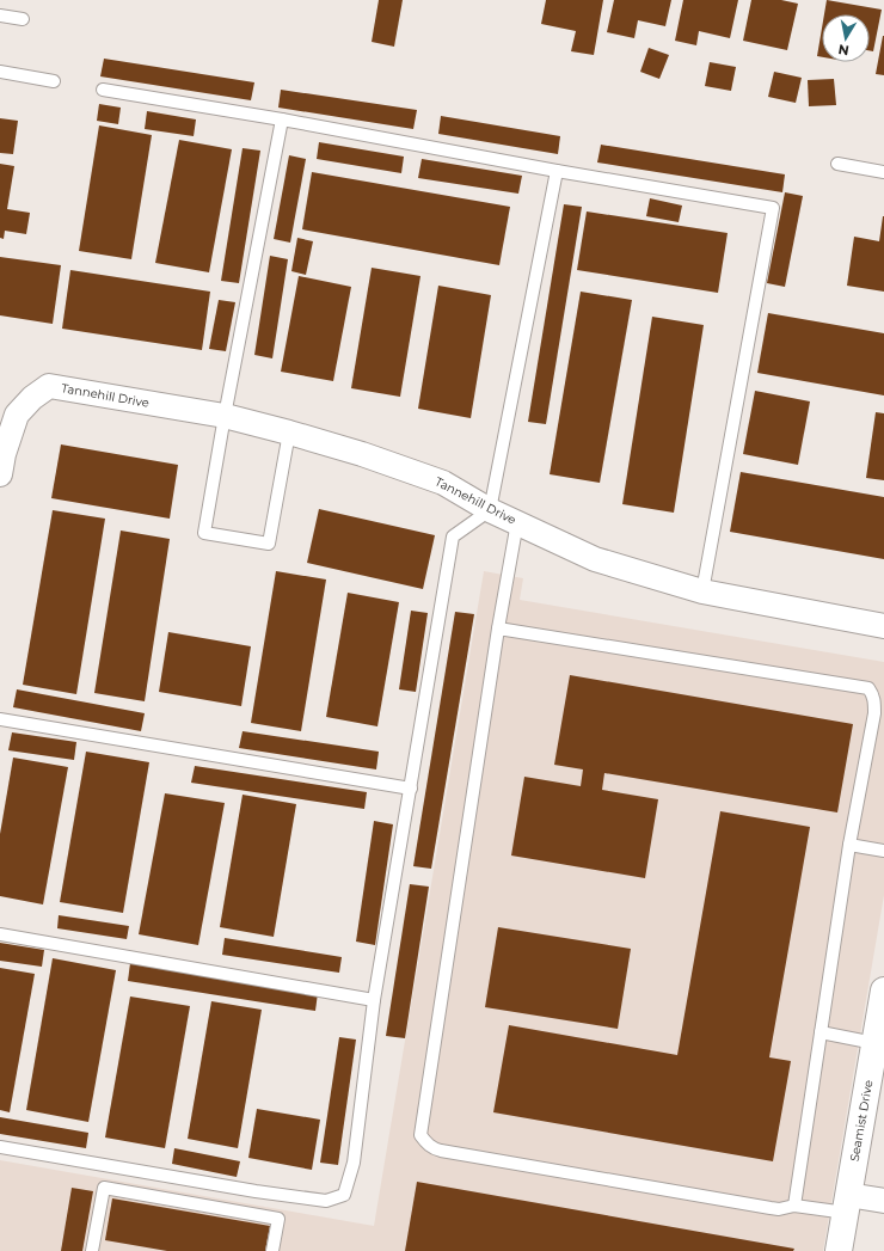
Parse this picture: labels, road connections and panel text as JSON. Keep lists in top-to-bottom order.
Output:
{
  "streets": {
    "street": ["Tannehill Drive", "Seamist Drive"]
  },
  "north": "bottom"
}
